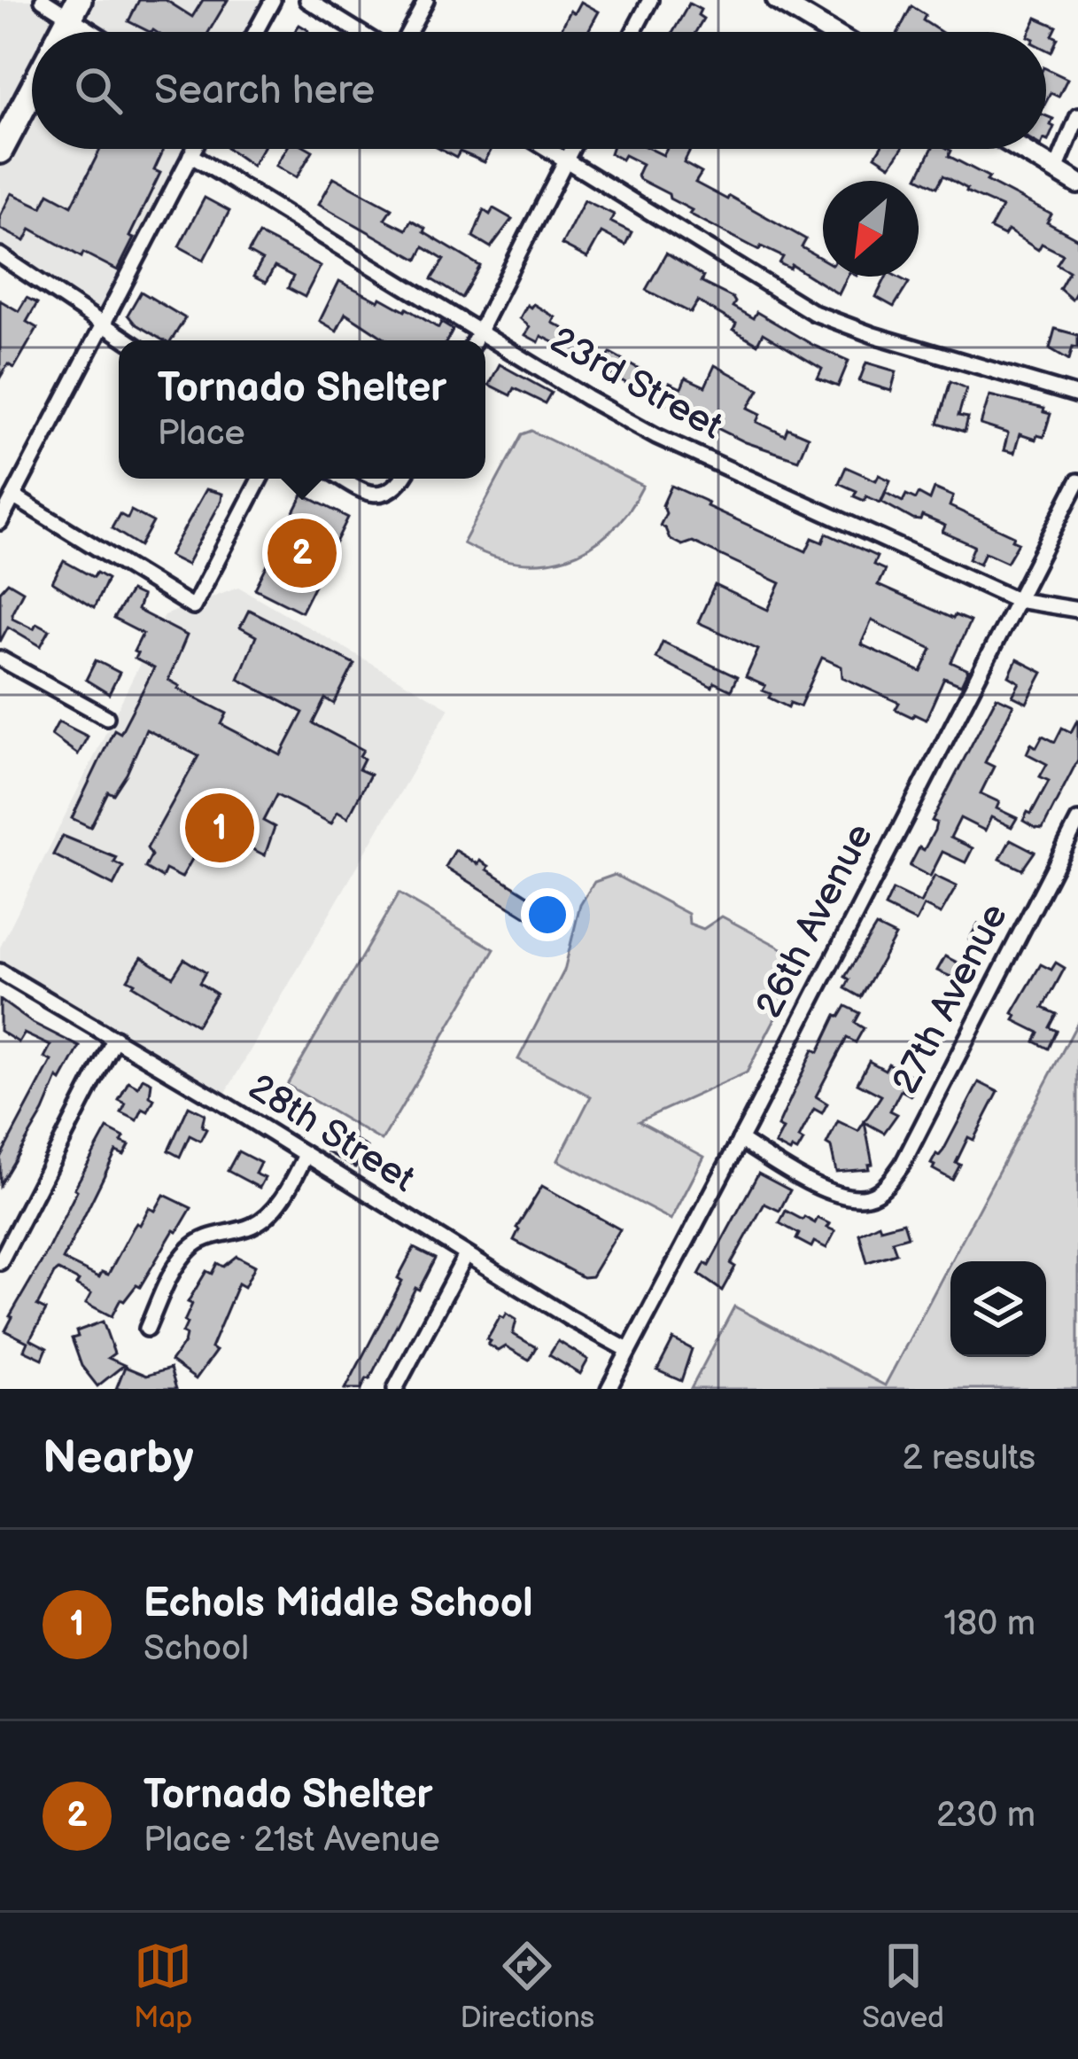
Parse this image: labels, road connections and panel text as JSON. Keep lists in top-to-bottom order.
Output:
{
  "streets": {
    "street": [
      "23rd Street",
      "26th Avenue",
      "27th Avenue",
      "28th Street"
    ]
  },
  "crossings": [
    ["23rd Street", "26th Avenue"],
    ["26th Avenue", "27th Avenue"],
    ["26th Avenue", "28th Street"]
  ],
  "north": "bottom left",
  "page": {
    "search": "Search here",
    "popup": ["Tornado Shelter", "Place"],
    "pins": ["2", "1"],
    "heading": ["Nearby", "2 results"],
    "list": [
      {
        "mark": "1",
        "name": "Echols Middle School",
        "note": "School",
        "value": "180 m"
      },
      {
        "mark": "2",
        "name": "Tornado Shelter",
        "note": "Place · 21st Avenue",
        "value": "230 m"
      }
    ],
    "nav": ["Map", "Directions", "Saved"]
  }
}
